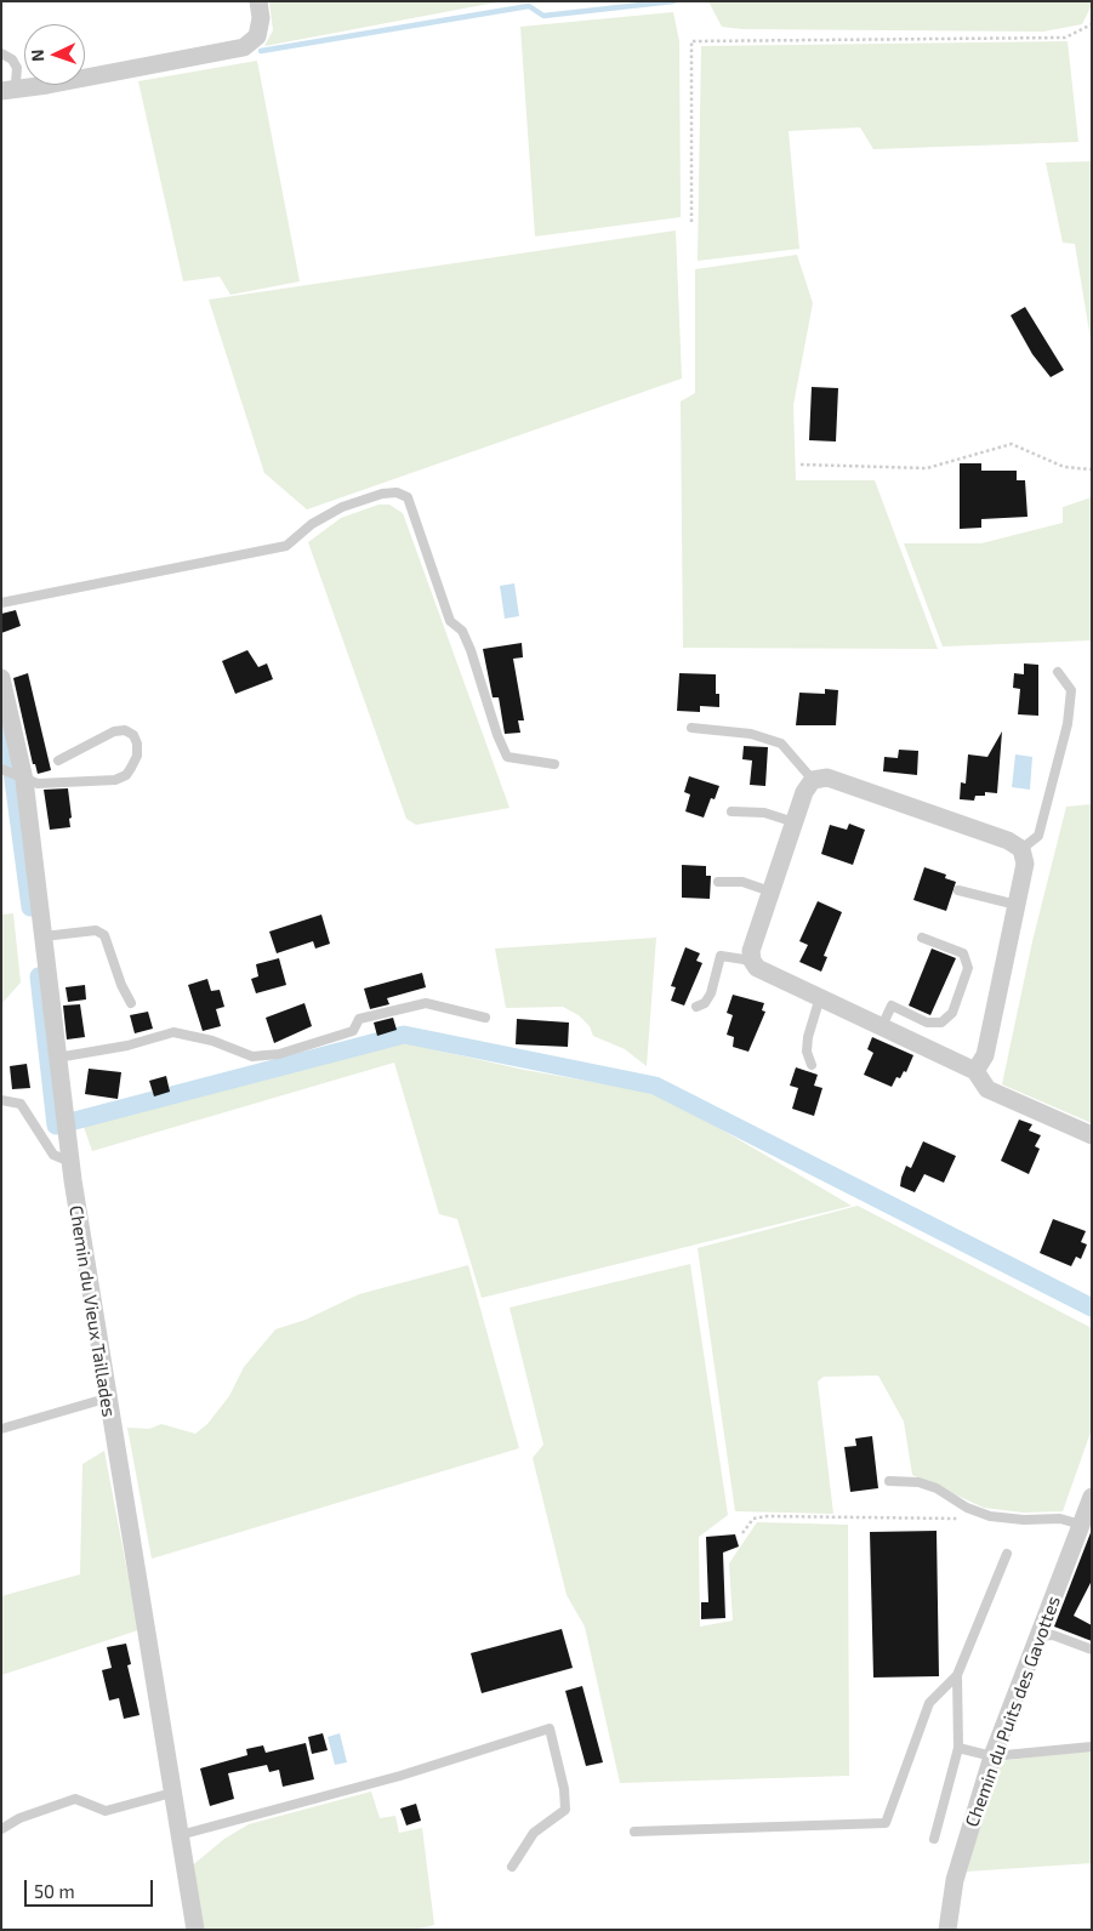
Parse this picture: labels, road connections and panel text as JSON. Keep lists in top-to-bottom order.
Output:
{
  "streets": {
    "street": ["Chemin du Vieux Taillades", "Chemin du Puits des Gavottes"]
  },
  "scale_bar": "50 m",
  "north": "left"
}
